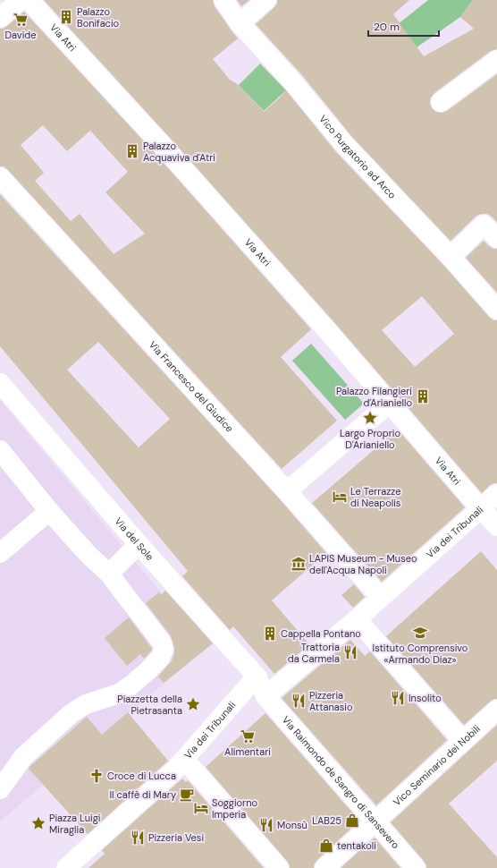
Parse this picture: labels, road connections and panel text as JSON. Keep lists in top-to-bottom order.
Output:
{
  "streets": {
    "street": [
      "Via Atri",
      "Vico Purgatorio ad Arco",
      "Via Francesco del Giudice",
      "Via dei Tribunali",
      "Via del Sole",
      "Vico Seminario dei Nobili",
      "Via Raimondo de Sangro di Sansevero"
    ]
  },
  "crossings": [
    ["Via Atri", "Via dei Tribunali"],
    ["Via Francesco del Giudice", "Via dei Tribunali"],
    ["Via dei Tribunali", "Via del Sole"],
    ["Via dei Tribunali", "Via Raimondo de Sangro di Sansevero"],
    ["Via del Sole", "Via Raimondo de Sangro di Sansevero"],
    ["Vico Seminario dei Nobili", "Via Raimondo de Sangro di Sansevero"]
  ],
  "places": {
    "building": [
      "Palazzo Bonifacio",
      "Palazzo Acquaviva d'Atri",
      "Palazzo Filangieri d'Arianiello",
      "Cappella Pontano"
    ],
    "supermarket": ["Davide", "Alimentari"],
    "place": ["Largo Proprio D'Arianiello", "Piazzetta della Pietrasanta", "Piazza Luigi Miraglia"],
    "hotel": ["Le Terrazze di Neapolis", "Soggiorno Imperia"],
    "museum": ["LAPIS Museum - Museo dell'Acqua Napoli"],
    "school or university": ["Istituto Comprensivo «Armando Diaz»"],
    "restaurant": [
      "Trattoria da Carmela",
      "Insolito",
      "Pizzeria Attanasio",
      "Monsù",
      "Pizzeria Vesi"
    ],
    "church": ["Croce di Lucca"],
    "cafe": ["Il caffè di Mary"],
    "shop": ["LAB25", "tentakoli"]
  },
  "scale_bar": "20 m"
}
